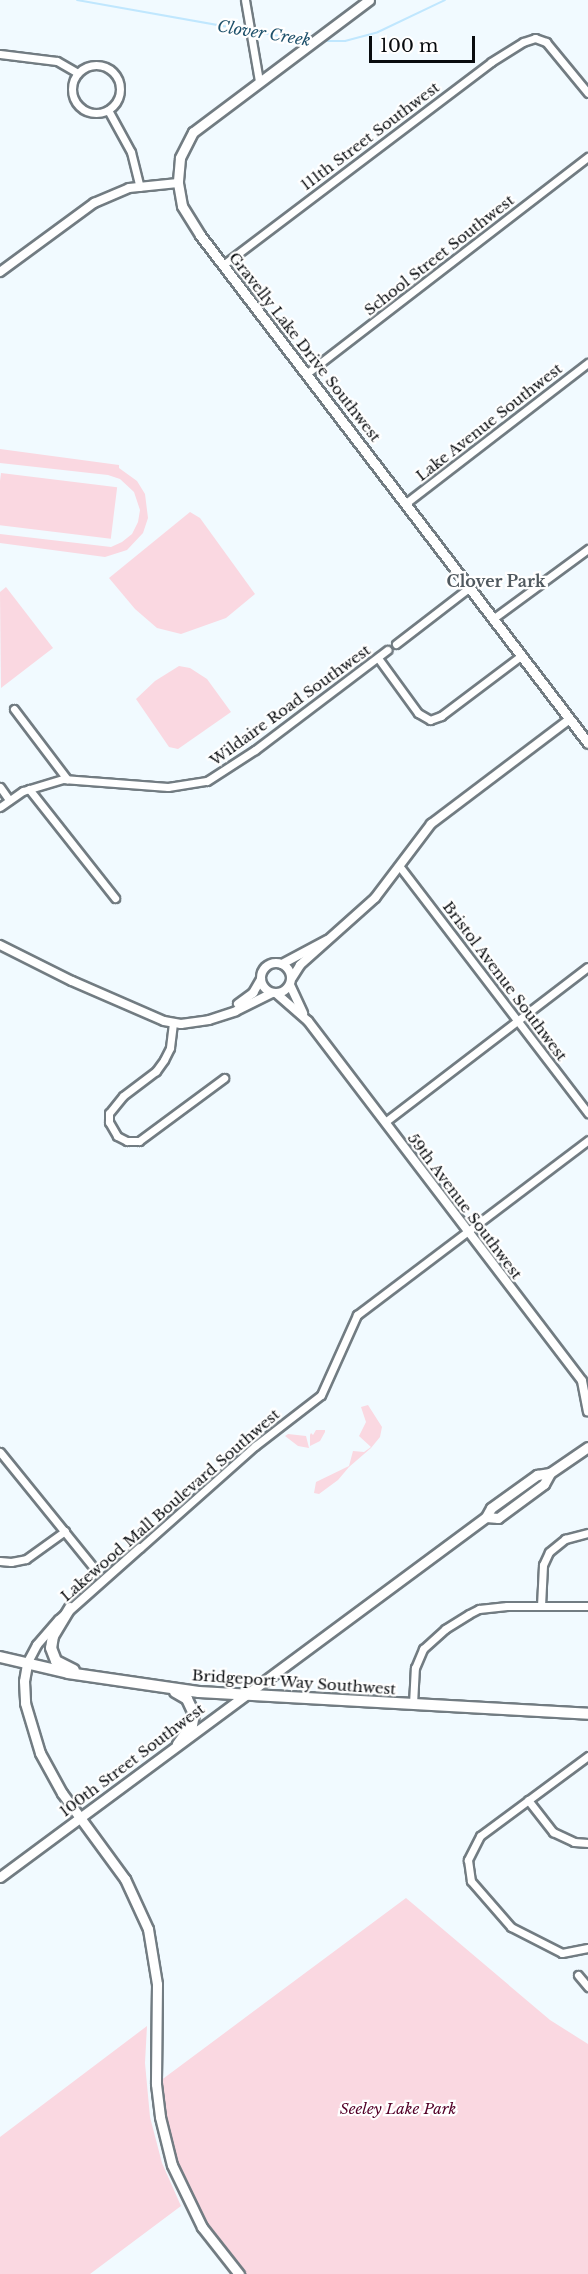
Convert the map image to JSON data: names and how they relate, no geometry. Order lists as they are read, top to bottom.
{
  "streets": {
    "main road": ["Gravelly Lake Drive Southwest", "Bridgeport Way Southwest", "100th Street Southwest"],
    "street": [
      "111th Street Southwest",
      "School Street Southwest",
      "Lake Avenue Southwest",
      "Wildaire Road Southwest",
      "Bristol Avenue Southwest",
      "59th Avenue Southwest",
      "Lakewood Mall Boulevard Southwest"
    ]
  },
  "crossings": [
    ["111th Street Southwest", "Gravelly Lake Drive Southwest"],
    ["School Street Southwest", "Gravelly Lake Drive Southwest"],
    ["Gravelly Lake Drive Southwest", "Lake Avenue Southwest"],
    ["59th Avenue Southwest", "Lakewood Mall Boulevard Southwest"],
    ["Lakewood Mall Boulevard Southwest", "Bridgeport Way Southwest"],
    ["Bridgeport Way Southwest", "100th Street Southwest"]
  ],
  "districts": ["Clover Park"],
  "water": ["Clover Creek"],
  "parks": ["Seeley Lake Park"],
  "scale_bar": "100 m"
}
